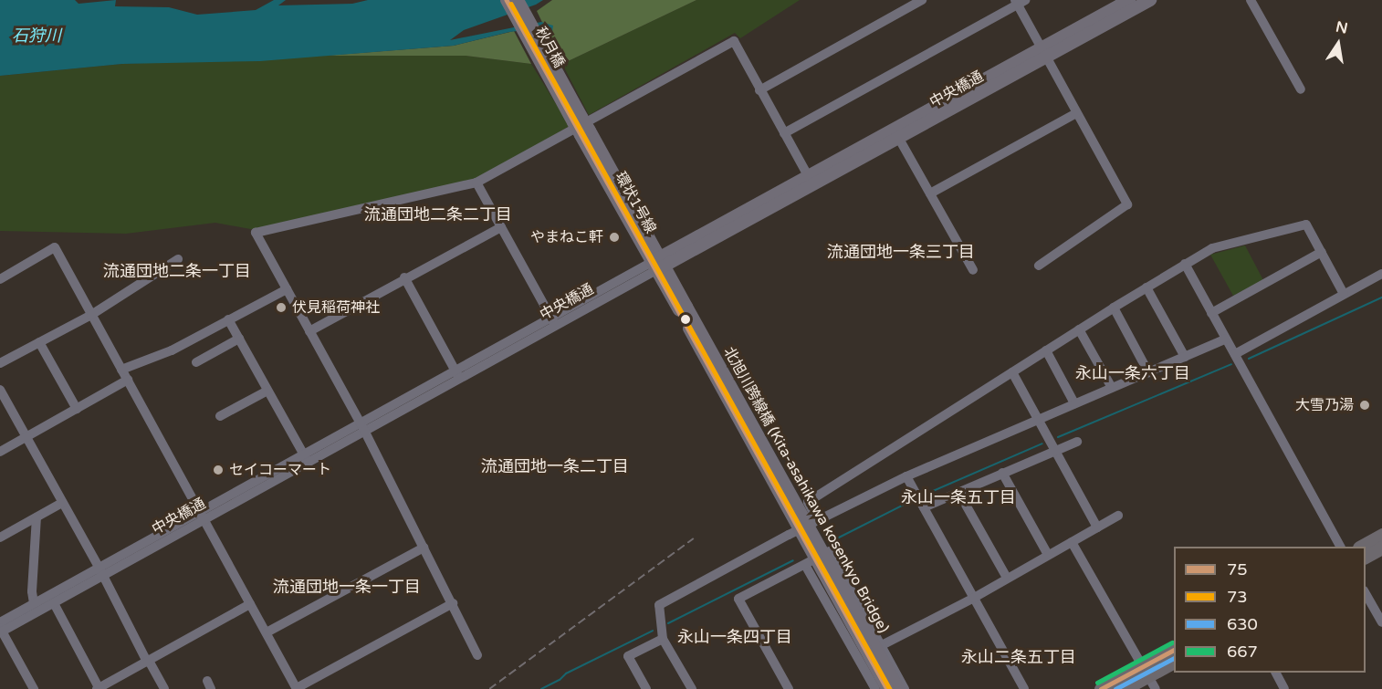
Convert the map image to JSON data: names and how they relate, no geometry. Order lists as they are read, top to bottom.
{
  "streets": {
    "main road": [
      "秋月橋",
      "中央橋通",
      "環状1号線",
      "北旭川跨線橋 (Kita-asahikawa kosenkyo Bridge)"
    ]
  },
  "crossings": [
    ["秋月橋", "環状1号線"],
    ["中央橋通", "環状1号線"],
    ["環状1号線", "北旭川跨線橋 (Kita-asahikawa kosenkyo Bridge)"]
  ],
  "districts": [
    "流通団地二条二丁目",
    "流通団地一条三丁目",
    "流通団地二条一丁目",
    "永山一条六丁目",
    "流通団地一条二丁目",
    "永山一条五丁目",
    "流通団地一条一丁目",
    "永山一条四丁目",
    "永山二条五丁目"
  ],
  "water": ["石狩川"],
  "places": [
    "やまねこ軒",
    "伏見稲荷神社",
    "大雪乃湯",
    "セイコーマート"
  ],
  "lines": [
    "transit line 75",
    "transit line 73",
    "transit line 667",
    "transit line 630"
  ],
  "legend": [
    "75",
    "73",
    "630",
    "667"
  ],
  "north": "top"
}
